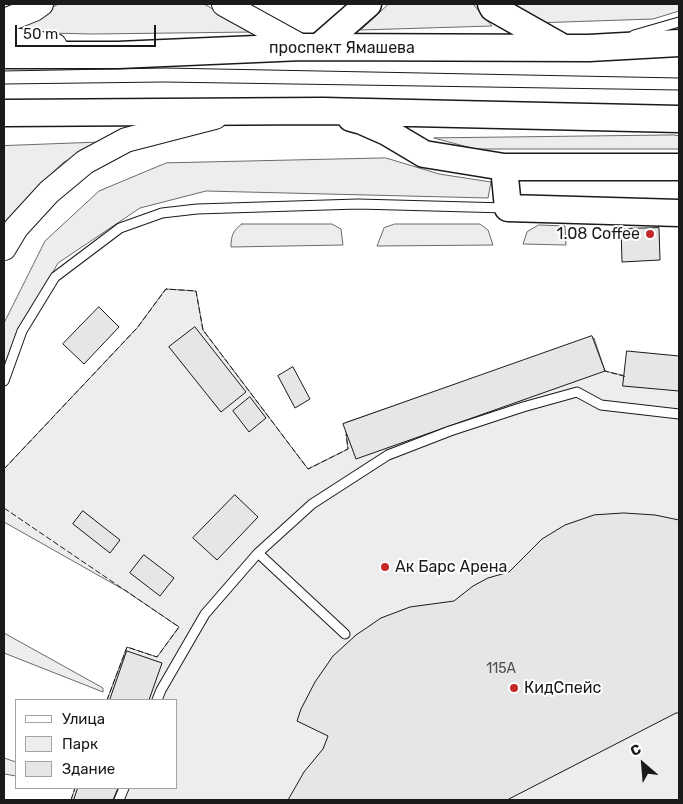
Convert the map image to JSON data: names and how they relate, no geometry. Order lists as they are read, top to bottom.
{
  "streets": {
    "main road": ["проспект Ямашева"]
  },
  "places": ["1.08 Coffee", "Ак Барс Арена", "КидСпейс"],
  "house_numbers": ["115А"],
  "legend": ["Улица", "Парк", "Здание"],
  "scale_bar": "50 m",
  "north": "top left"
}
